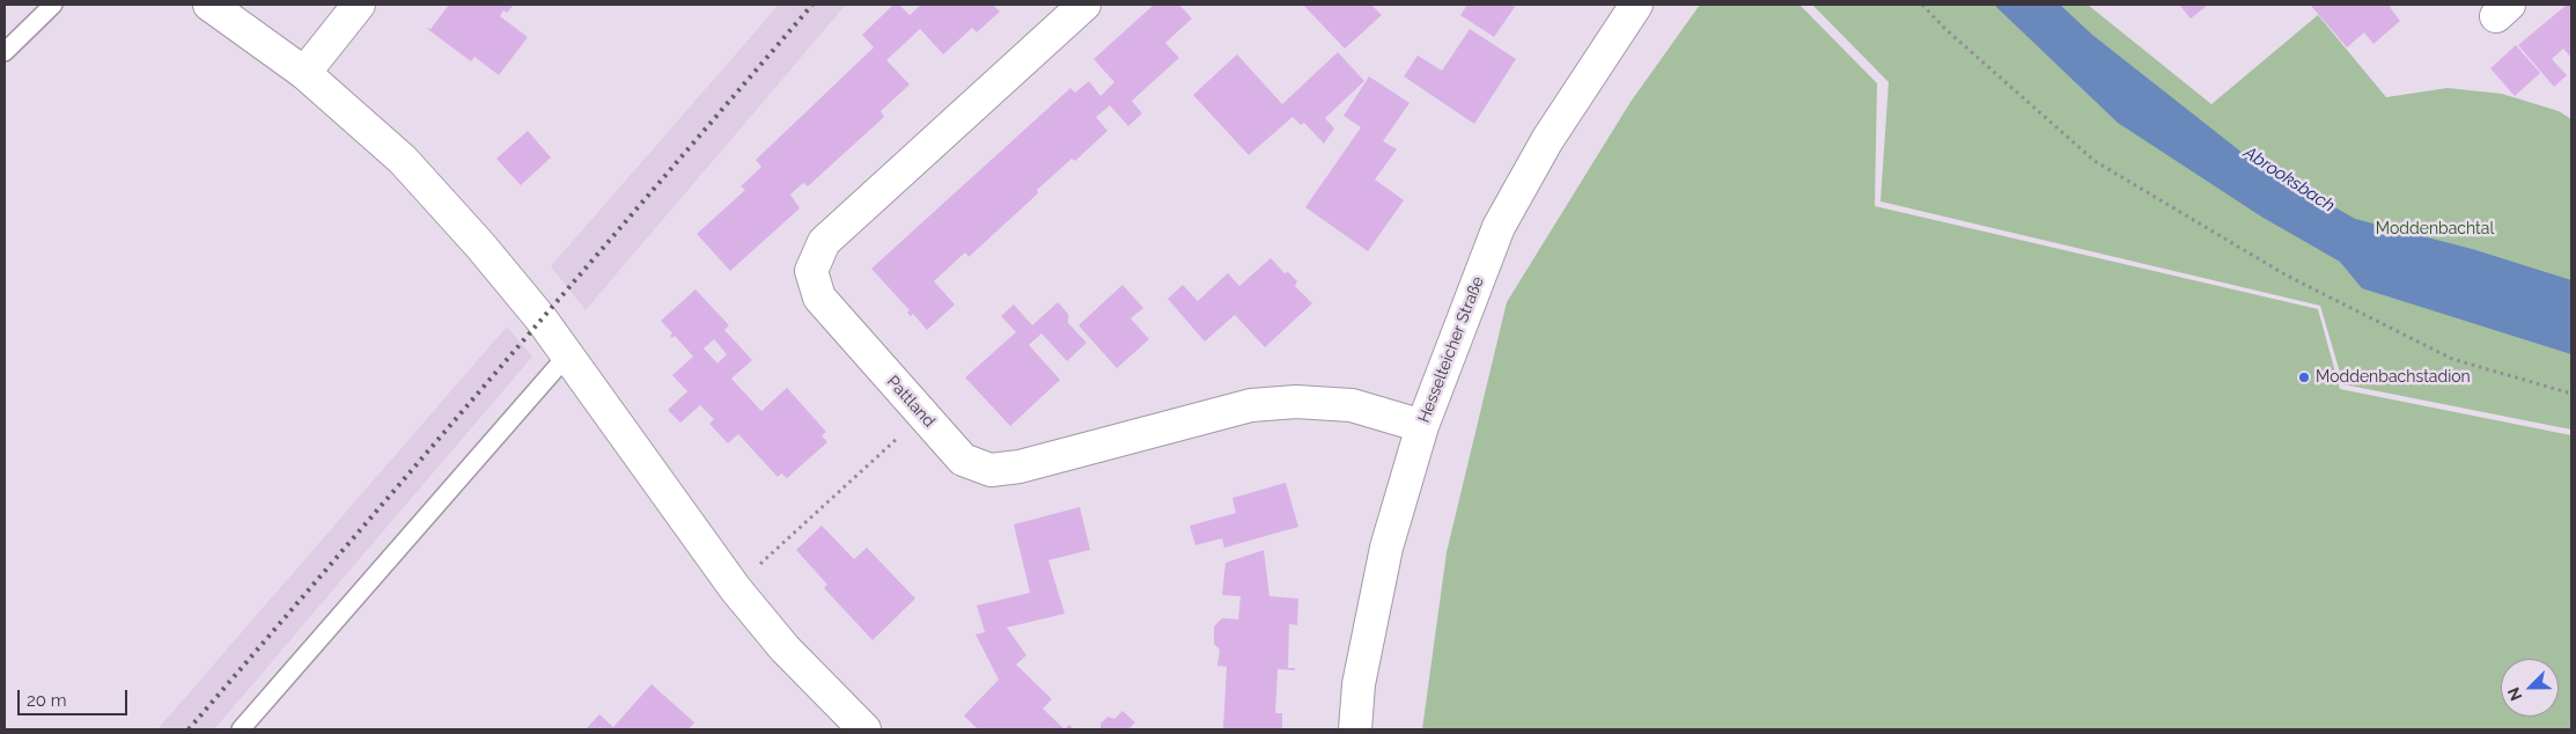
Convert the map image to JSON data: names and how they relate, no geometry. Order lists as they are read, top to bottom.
{
  "streets": {
    "street": ["Hesselteicher Straße", "Pattland"]
  },
  "crossings": [
    ["Hesselteicher Straße", "Pattland"]
  ],
  "water": ["Abrooksbach"],
  "parks": ["Moddenbachtal"],
  "places": ["Moddenbachstadion"],
  "scale_bar": "20 m",
  "north": "bottom left"
}
